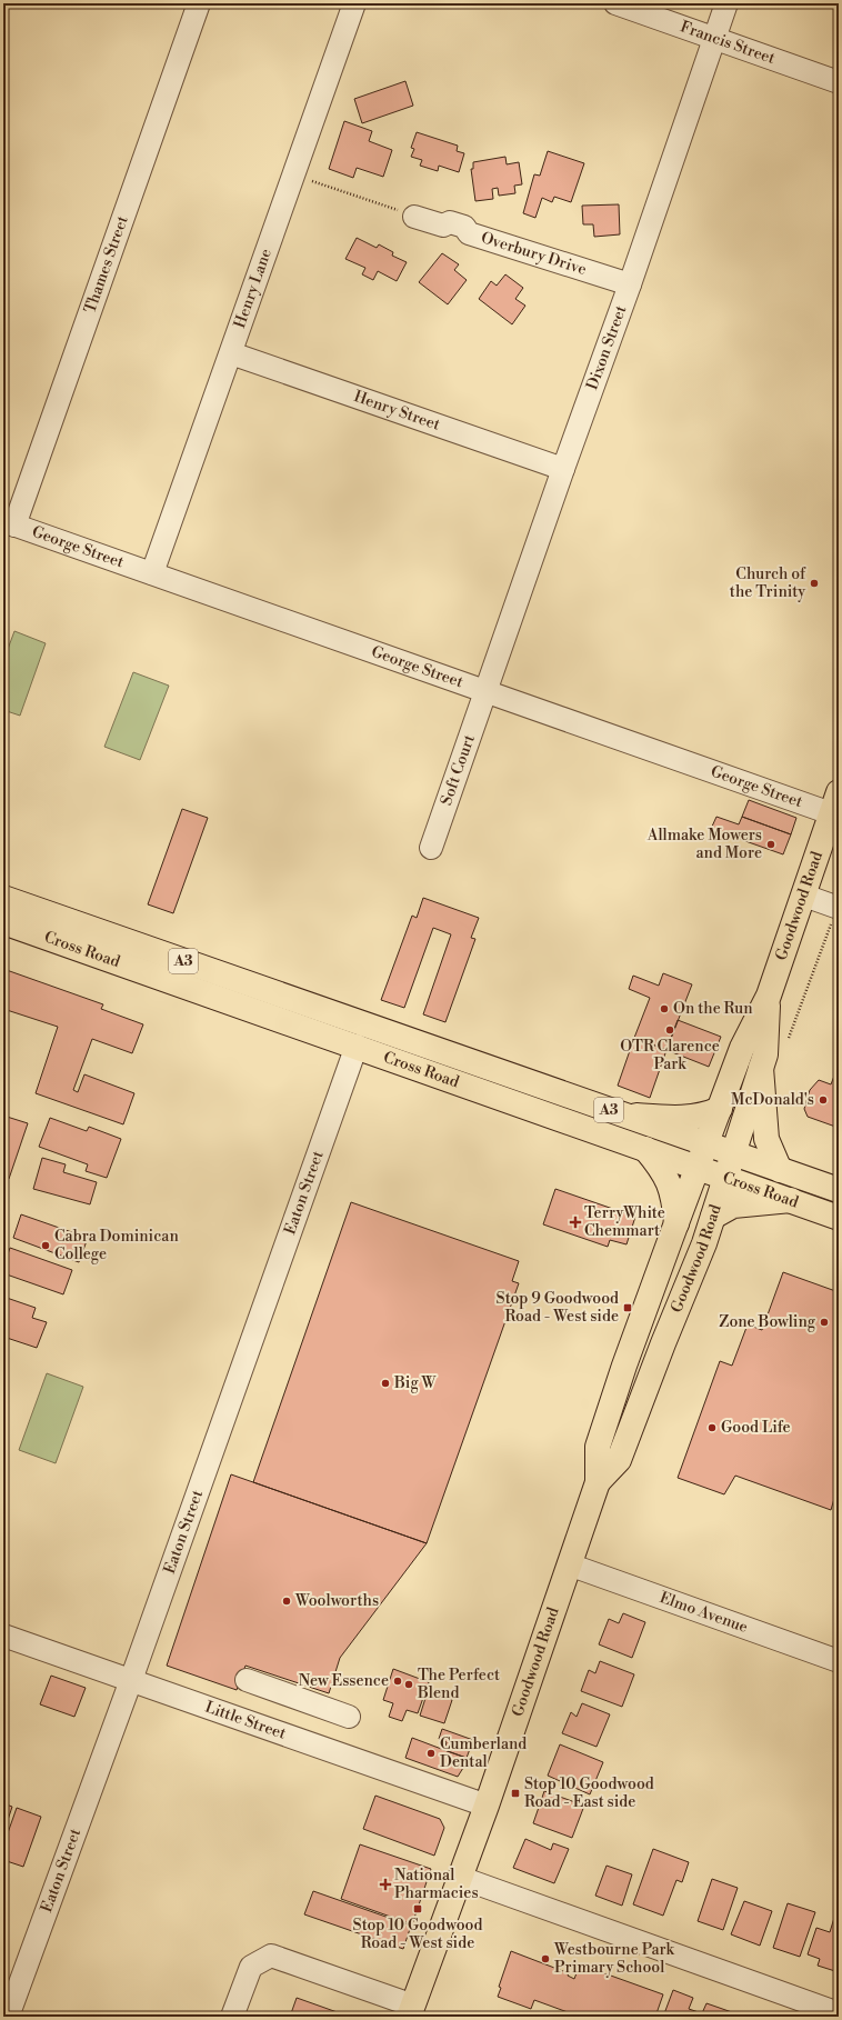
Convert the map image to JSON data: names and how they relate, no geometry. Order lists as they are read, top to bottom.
{
  "streets": {
    "main road": ["Goodwood Road", "Cross Road", "A3"],
    "street": [
      "Francis Street",
      "Overbury Drive",
      "Thames Street",
      "Henry Lane",
      "Dixon Street",
      "Henry Street",
      "George Street",
      "Soft Court",
      "Eaton Street",
      "Elmo Avenue",
      "Little Street"
    ]
  },
  "crossings": [
    ["Francis Street", "Dixon Street"],
    ["Overbury Drive", "Dixon Street"],
    ["Thames Street", "George Street"],
    ["Henry Lane", "Henry Street"],
    ["Henry Lane", "George Street"],
    ["Dixon Street", "Henry Street"],
    ["Dixon Street", "George Street"],
    ["Dixon Street", "Soft Court"],
    ["George Street", "Soft Court"],
    ["George Street", "Goodwood Road"],
    ["Goodwood Road", "Cross Road"],
    ["Goodwood Road", "Elmo Avenue"],
    ["Goodwood Road", "Little Street"],
    ["Cross Road", "Eaton Street"],
    ["Eaton Street", "Little Street"]
  ],
  "places": {
    "other": [
      "Church of the Trinity",
      "Allmake Mowers and More",
      "On the Run",
      "OTR Clarence Park",
      "McDonald's",
      "Cabra Dominican College",
      "Zone Bowling",
      "Big W",
      "Good Life",
      "Woolworths",
      "New Essence",
      "The Perfect Blend",
      "Cumberland Dental",
      "Westbourne Park Primary School"
    ],
    "health": ["TerryWhite Chemmart", "National Pharmacies"],
    "transit": ["Stop 9 Goodwood Road - West side", "Stop 10 Goodwood Road - East side", "Stop 10 Goodwood Road - West side"]
  }
}
